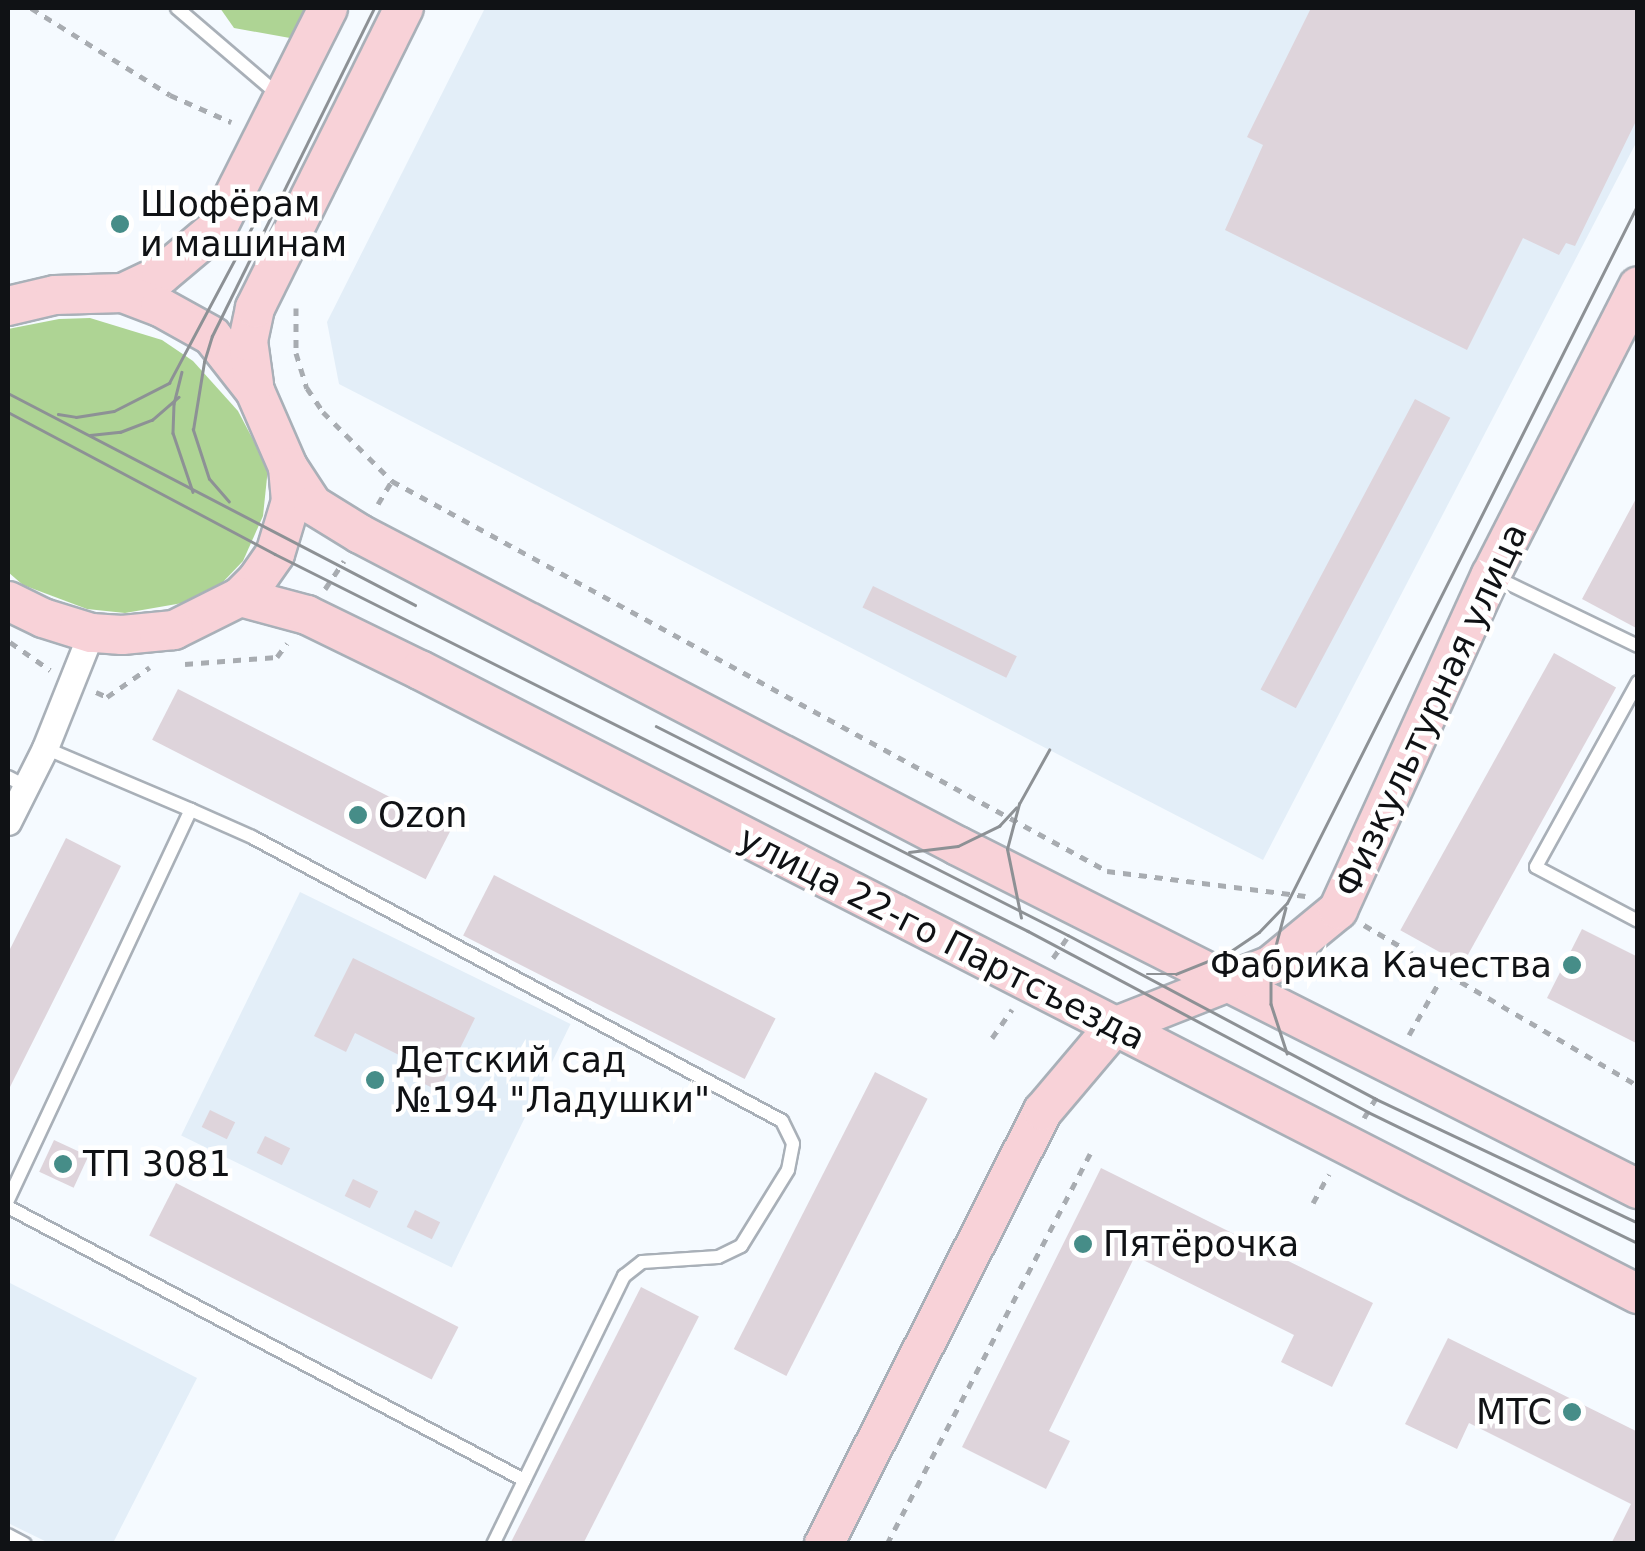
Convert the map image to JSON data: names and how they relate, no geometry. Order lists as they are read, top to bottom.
{
  "streets": {
    "main road": ["Физкультурная улица", "улица 22-го Партсъезда"]
  },
  "crossings": [
    ["Физкультурная улица", "улица 22-го Партсъезда"]
  ],
  "places": [
    "Шофёрам и машинам",
    "Ozon",
    "Фабрика Качества",
    "Детский сад №194 \"Ладушки\"",
    "ТП 3081",
    "Пятёрочка",
    "МТС"
  ]
}
